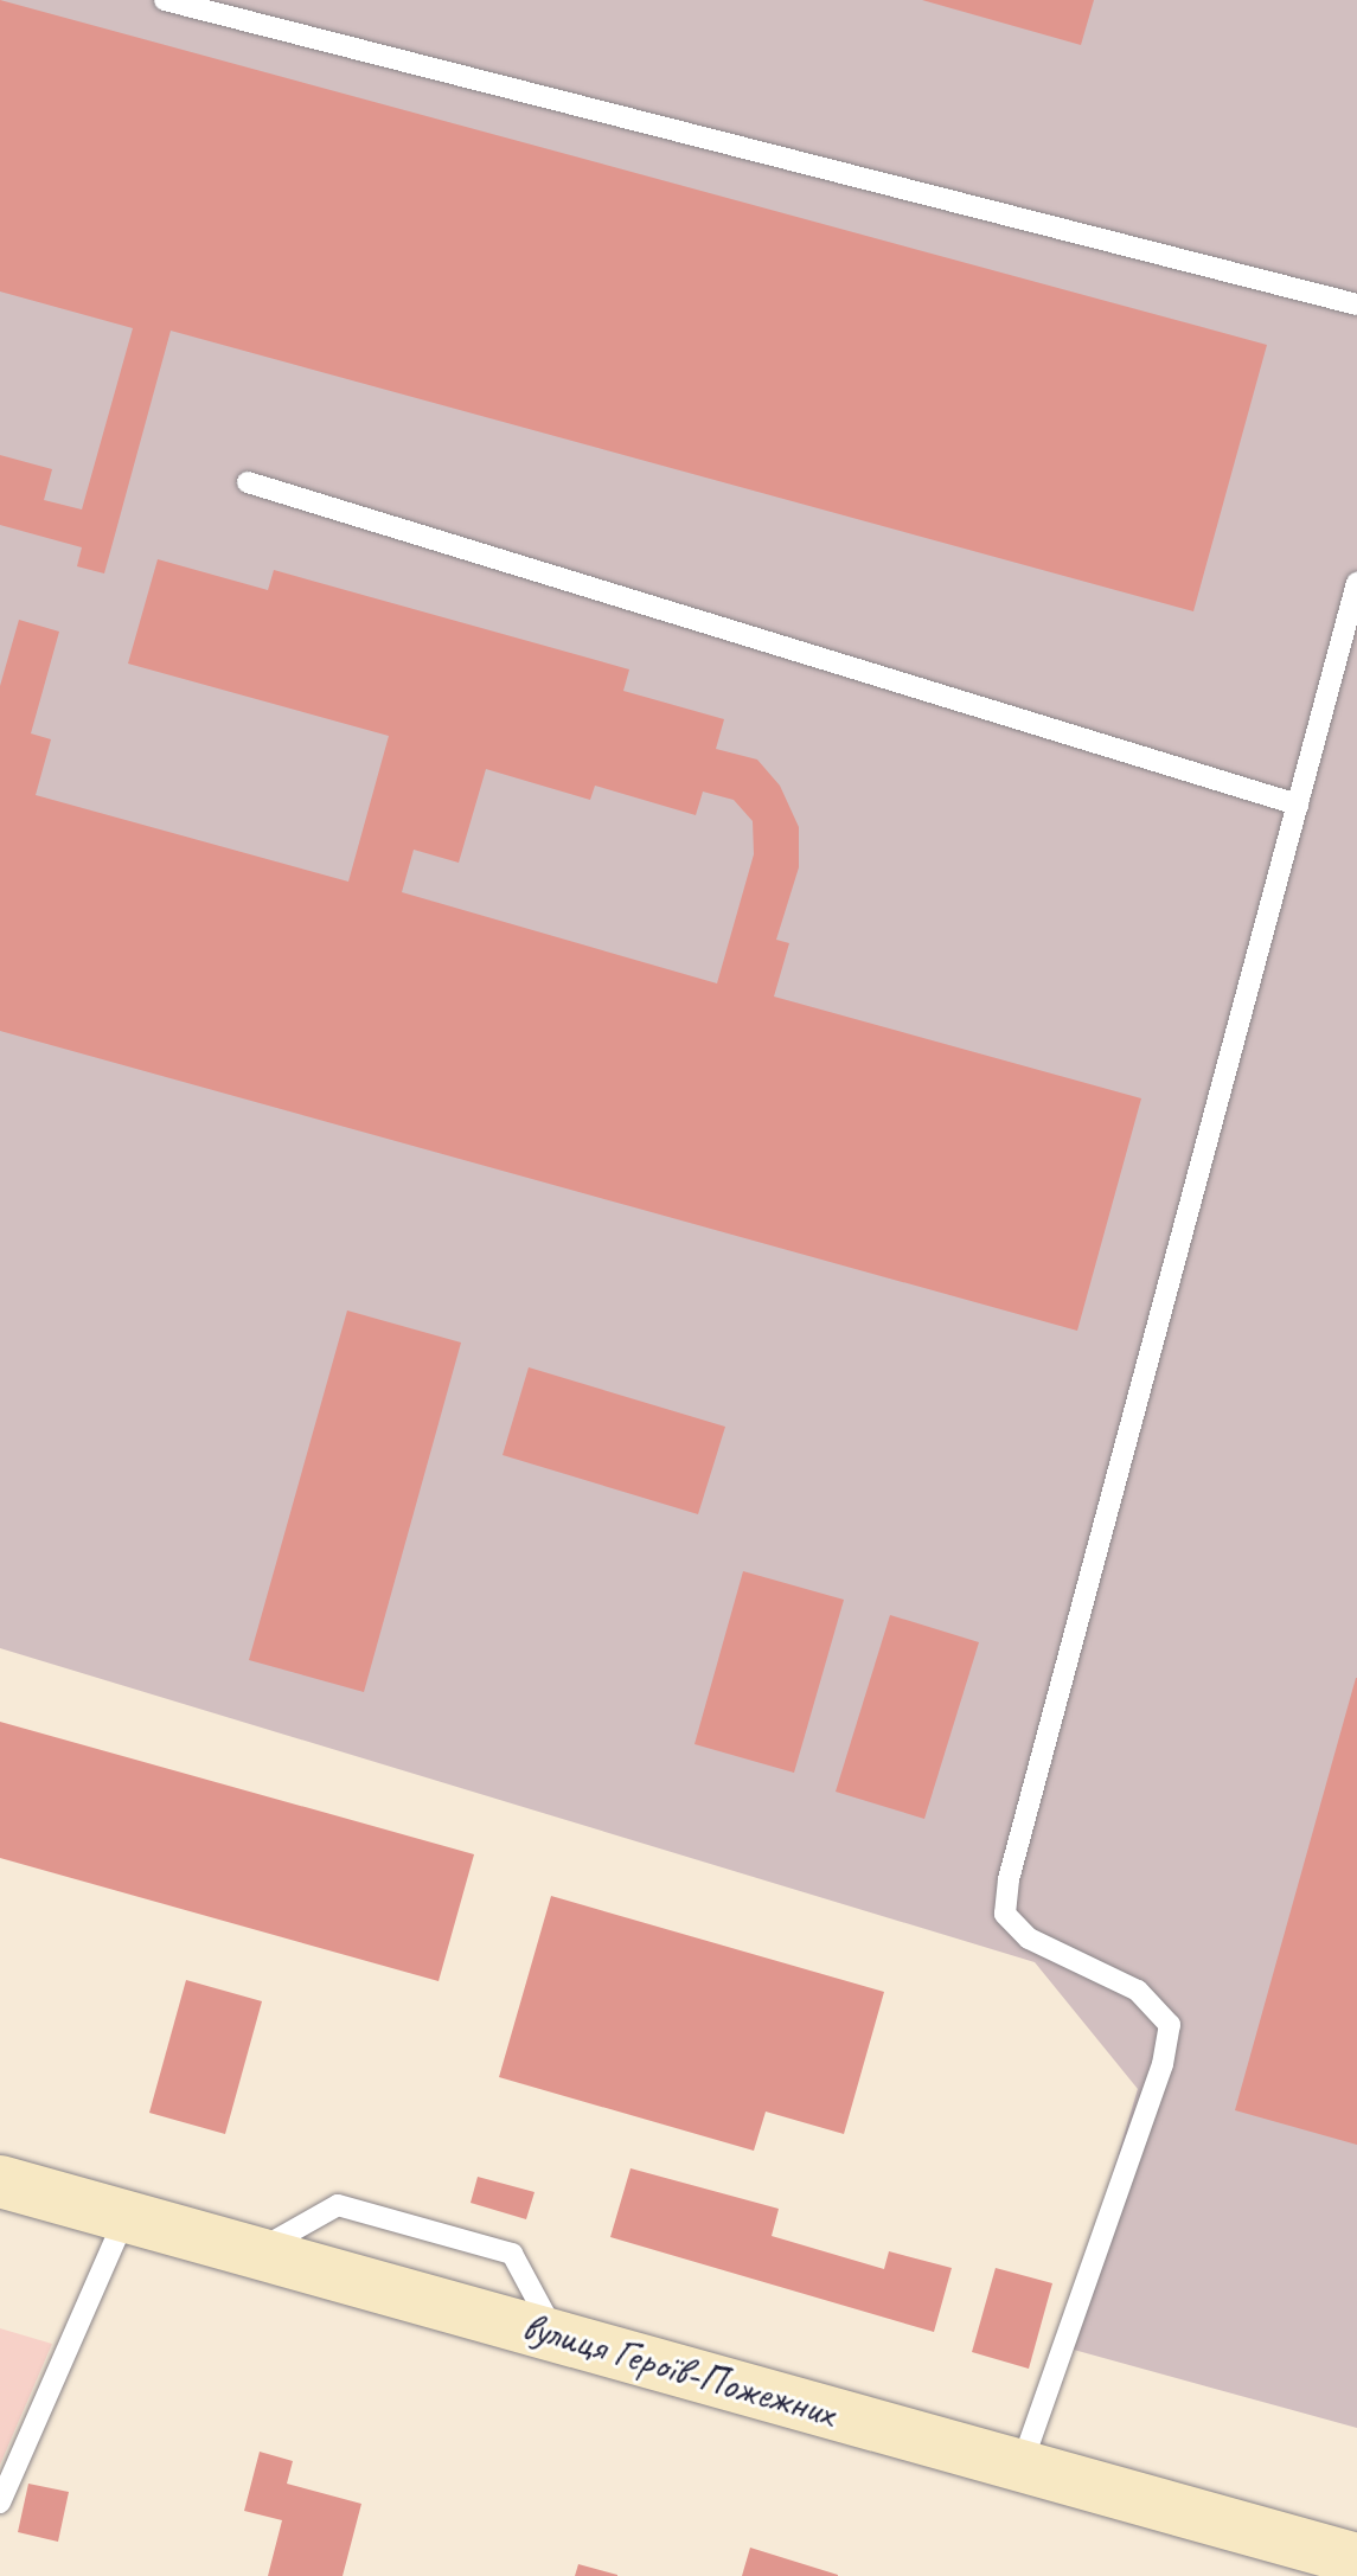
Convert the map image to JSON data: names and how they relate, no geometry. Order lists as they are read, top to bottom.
{
  "streets": {
    "street": ["вулиця Героїв-Пожежних"]
  }
}
